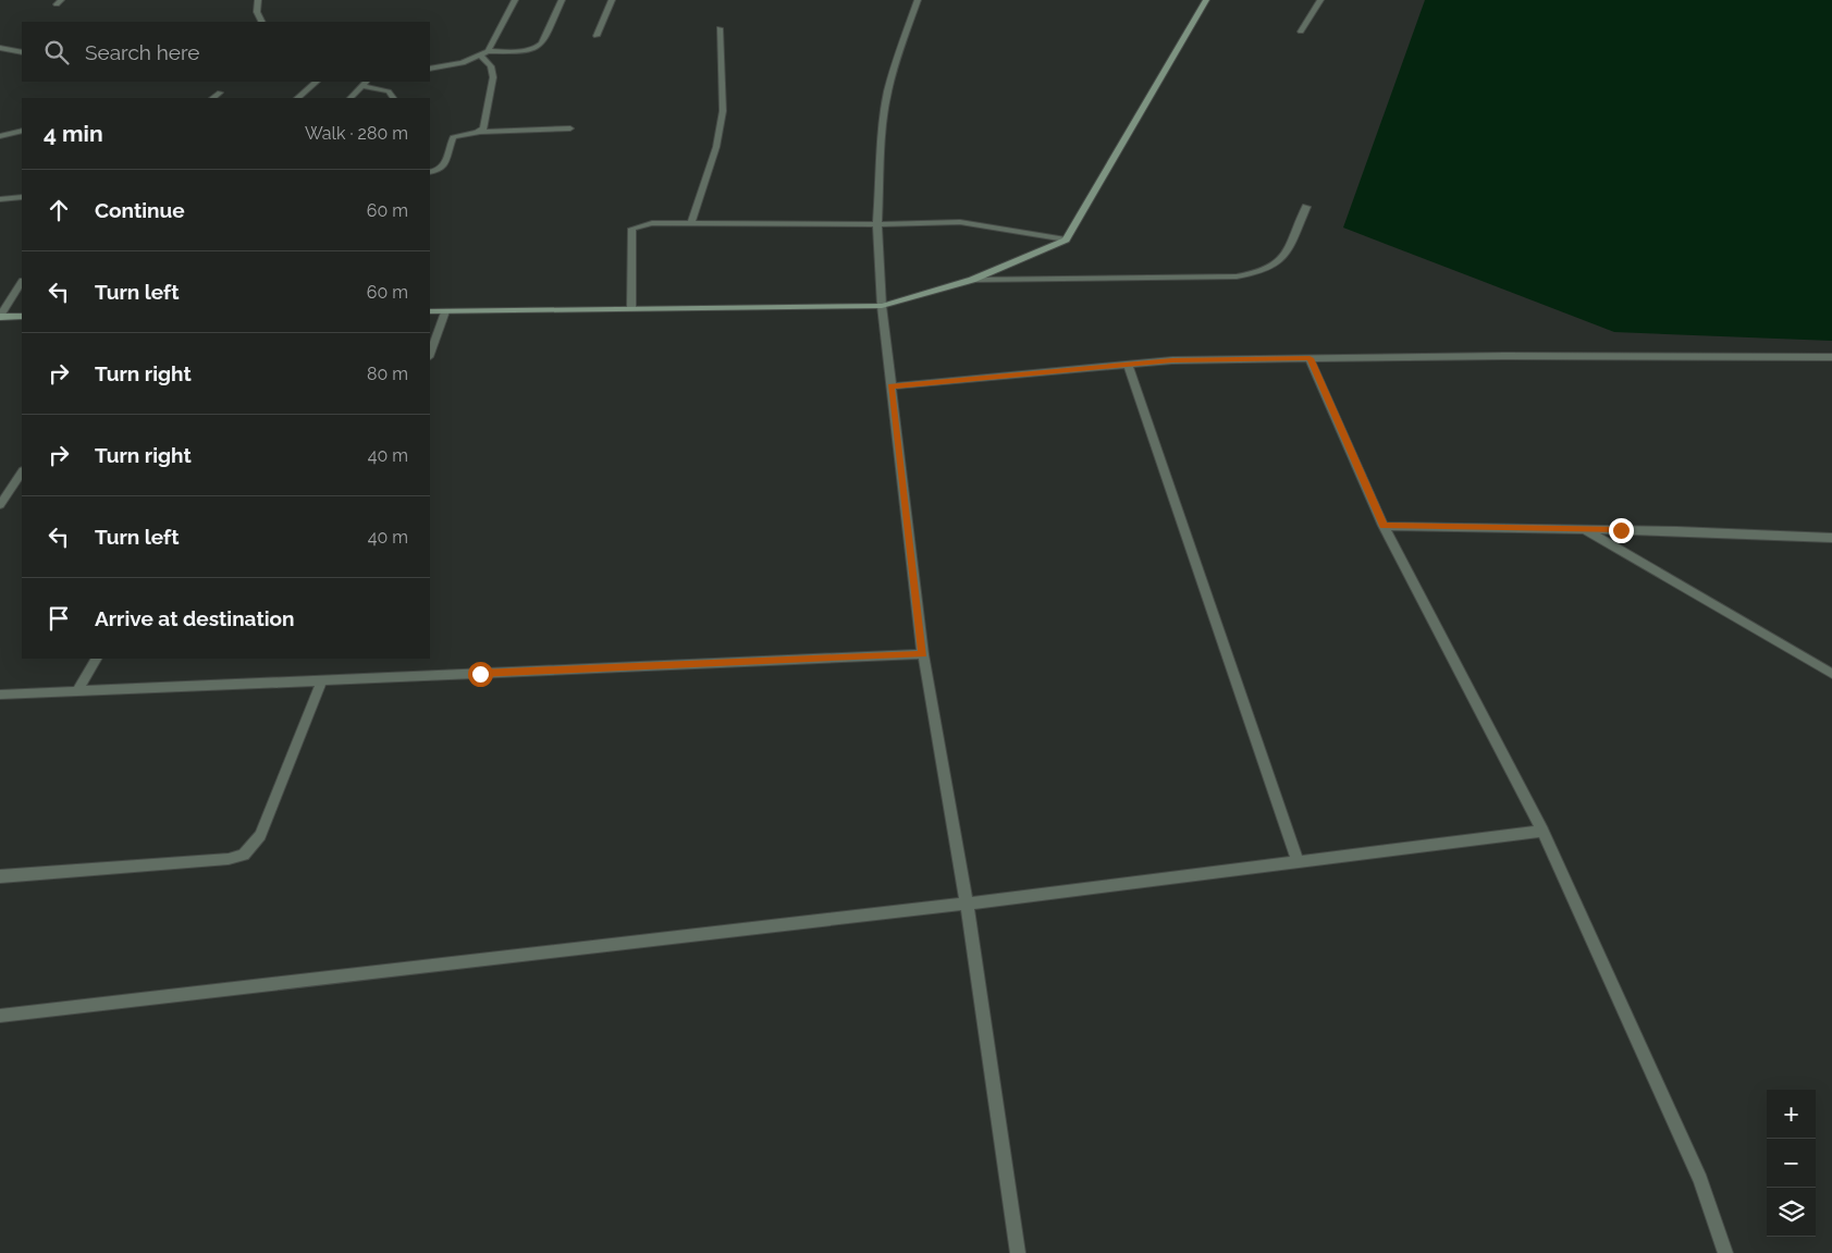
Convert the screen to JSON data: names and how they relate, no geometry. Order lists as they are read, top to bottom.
{
  "page": {
    "search": "Search here",
    "heading": ["4 min", "Walk · 280 m"],
    "list": [
      ["Continue", "60 m"],
      ["Turn left", "60 m"],
      ["Turn right", "80 m"],
      ["Turn right", "40 m"],
      ["Turn left", "40 m"],
      "Arrive at destination"
    ],
    "map_buttons": ["+", "−"]
  }
}
